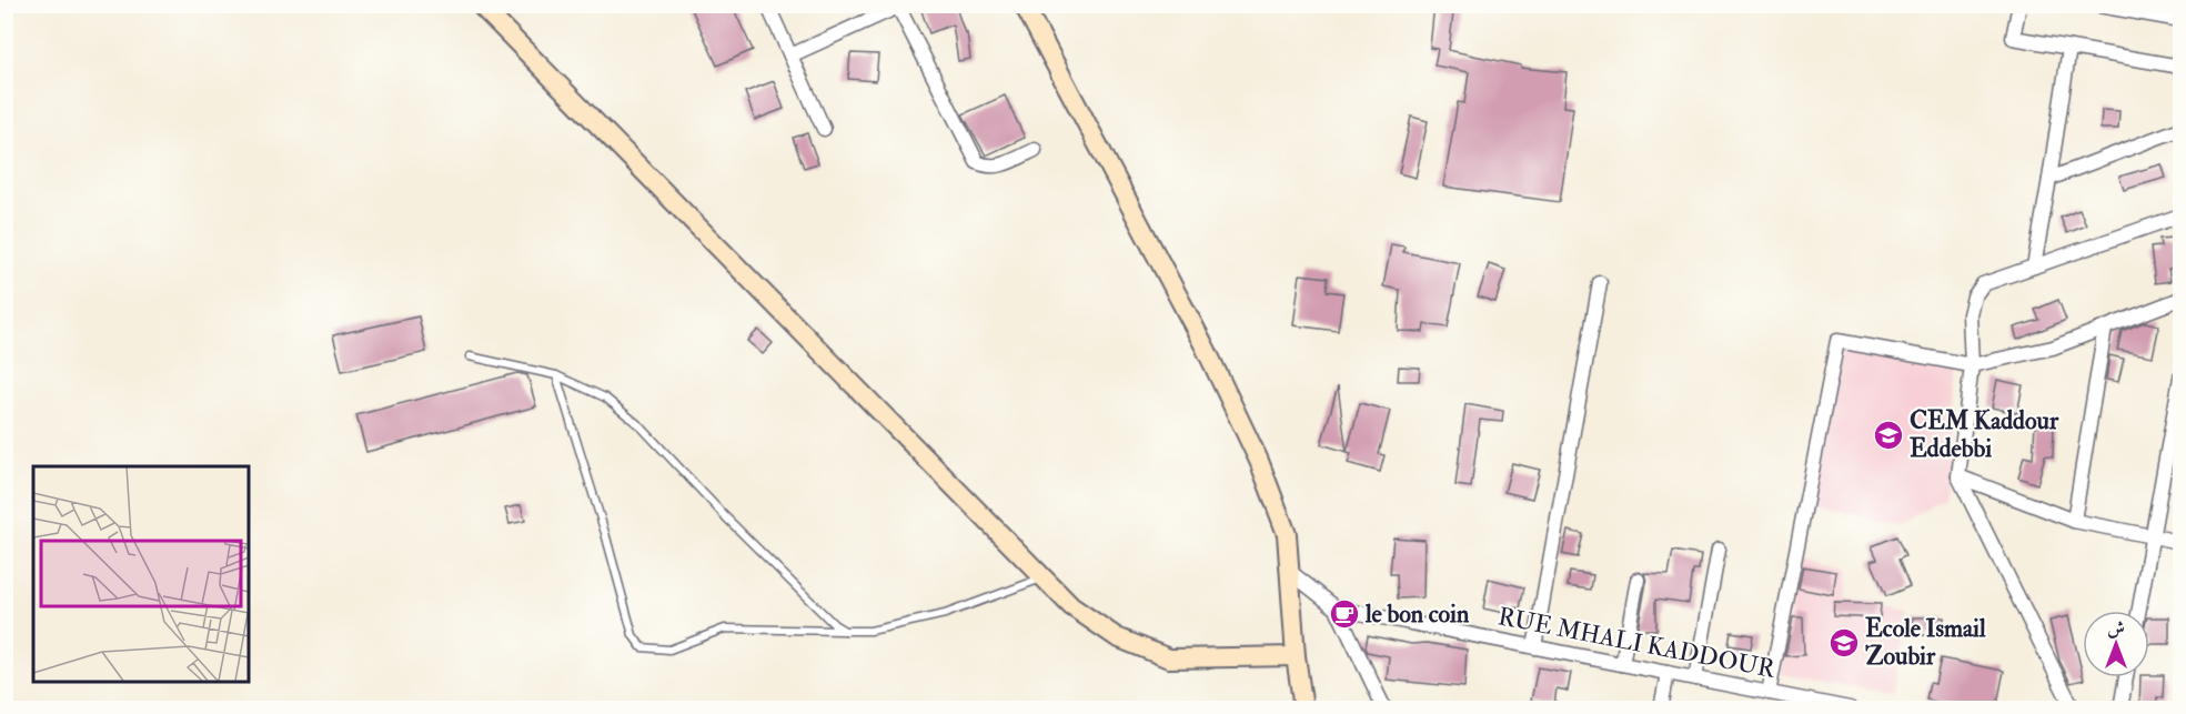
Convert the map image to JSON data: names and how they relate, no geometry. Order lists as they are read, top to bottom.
{
  "streets": {
    "street": ["RUE MHALI KADDOUR"]
  },
  "places": {
    "school or university": ["CEM Kaddour Eddebbi", "Ecole Ismail Zoubir"],
    "cafe": ["le bon coin"]
  },
  "north": "top"
}
